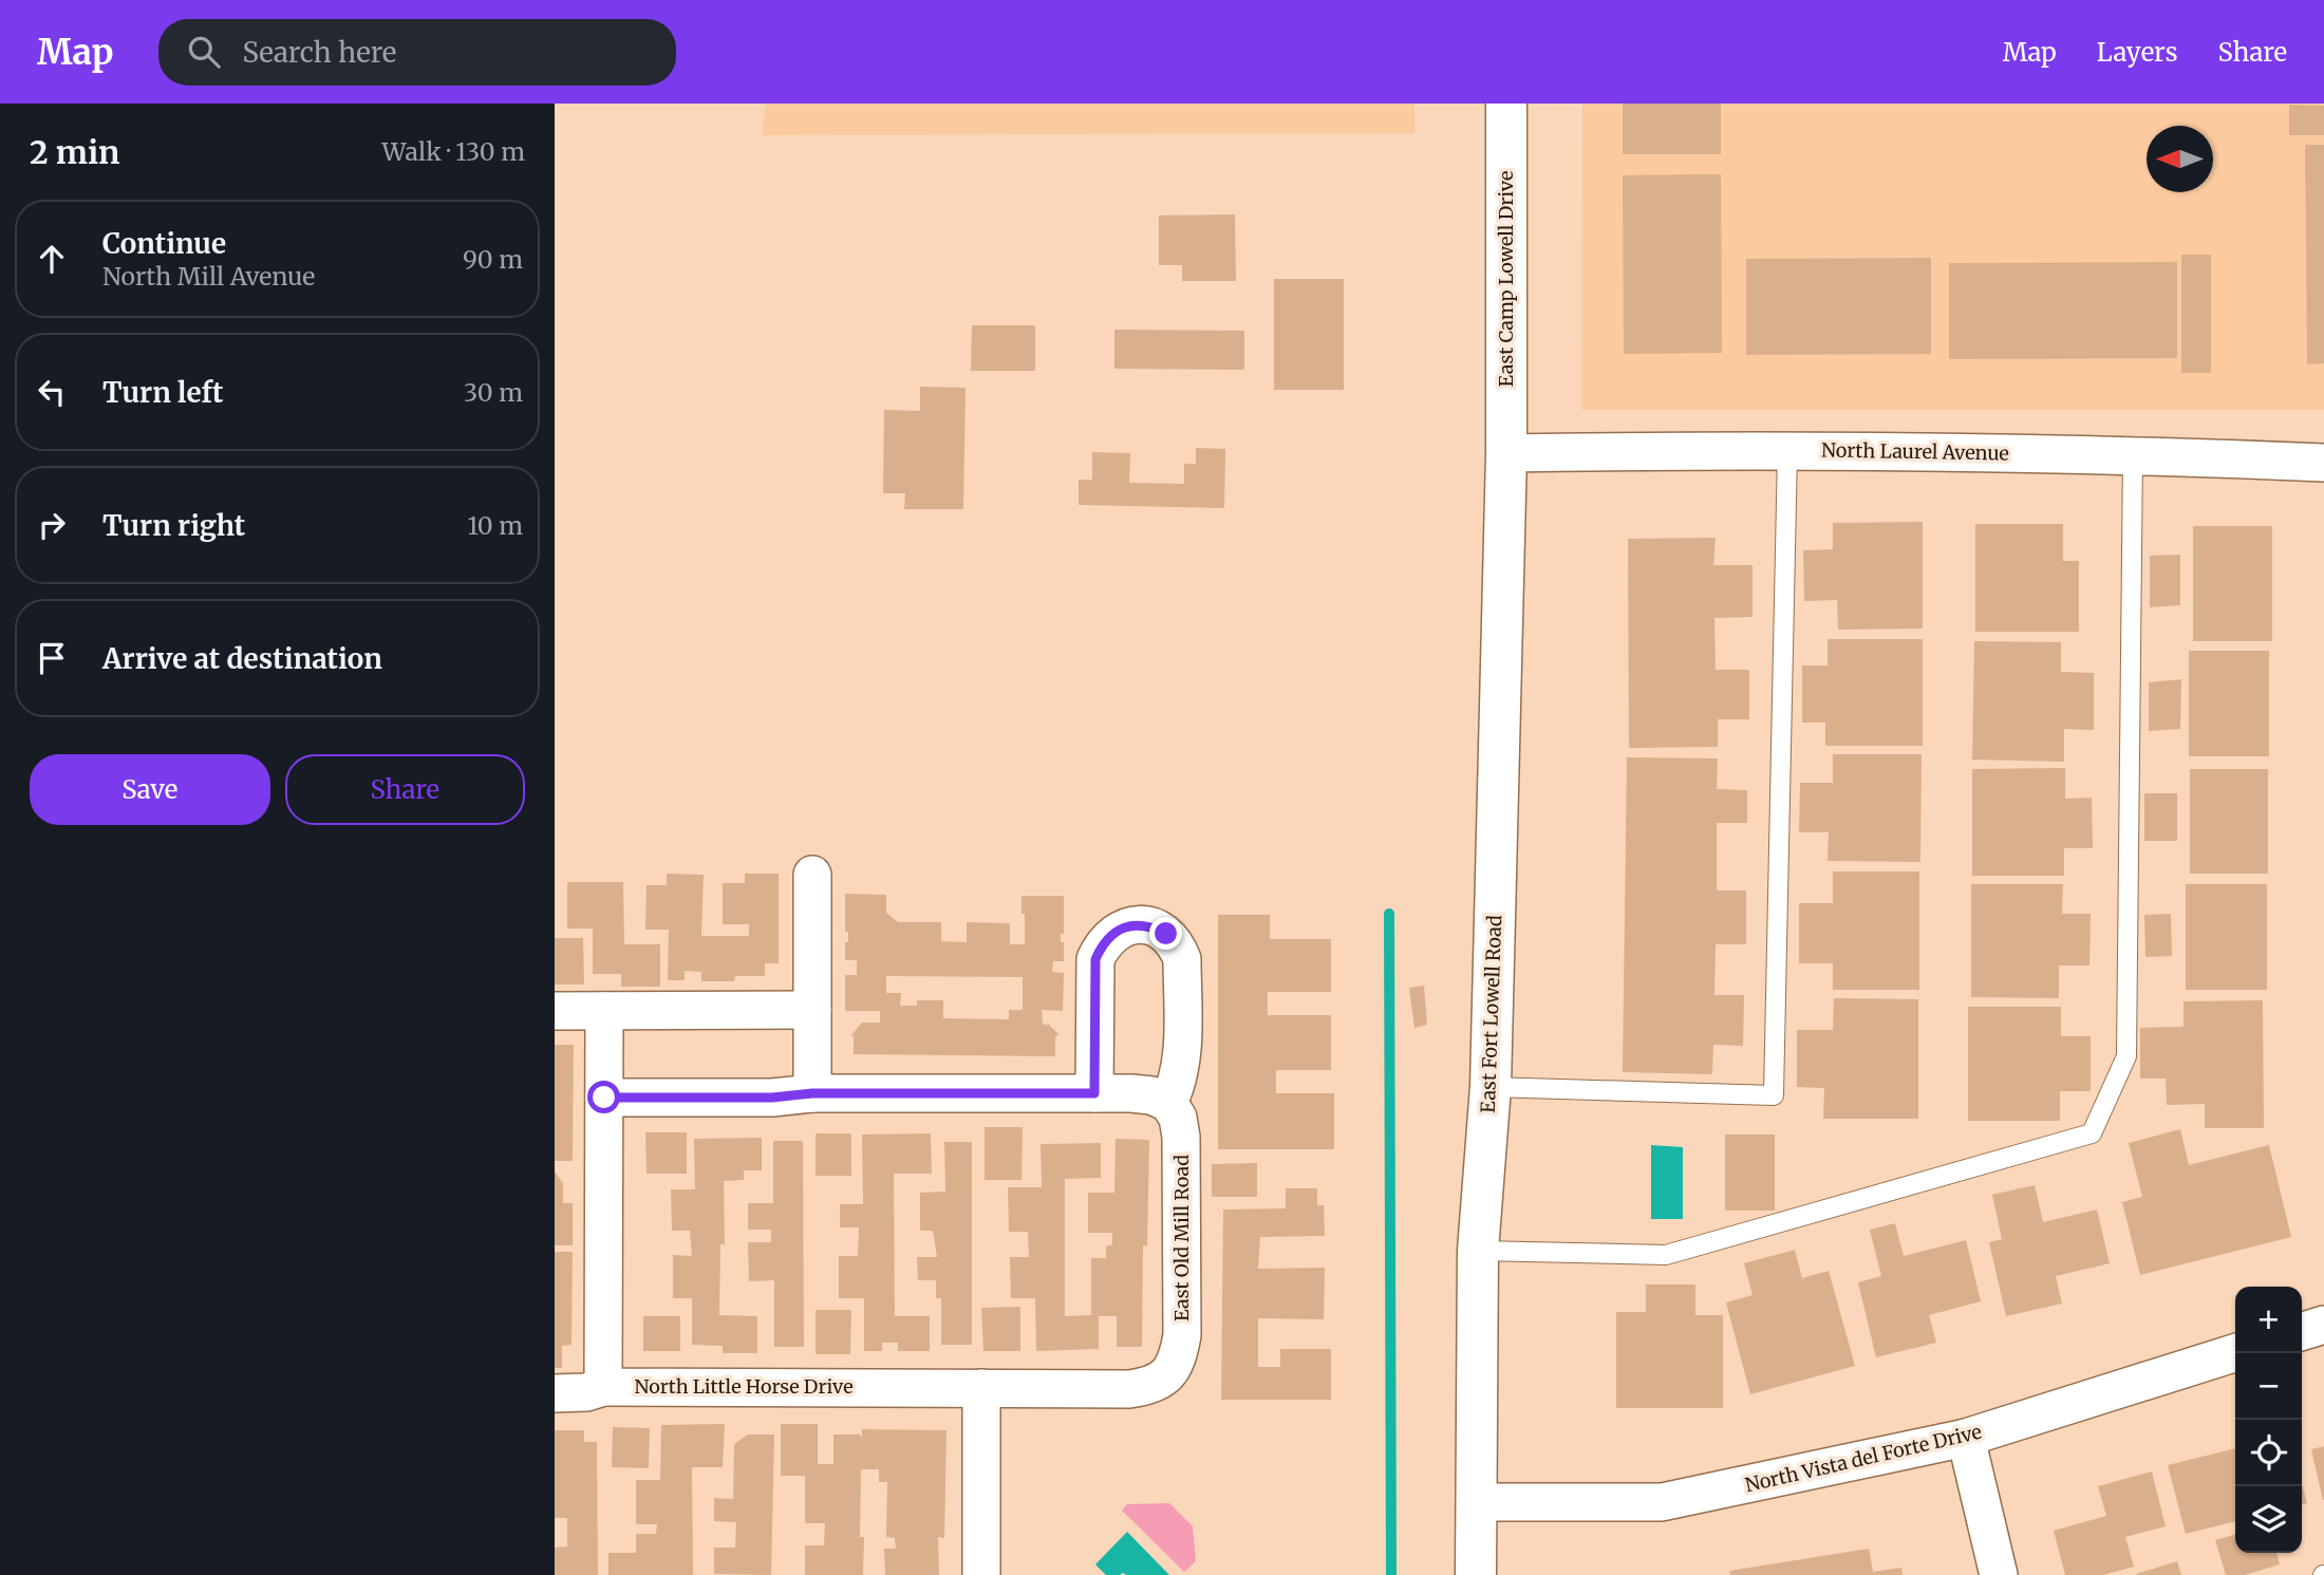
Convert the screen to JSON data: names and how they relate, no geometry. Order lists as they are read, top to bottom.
{
  "streets": {
    "main road": ["East Camp Lowell Drive", "East Fort Lowell Road"],
    "street": [
      "North Laurel Avenue",
      "East Old Mill Road",
      "North Little Horse Drive",
      "North Vista del Forte Drive"
    ]
  },
  "crossings": [
    ["East Camp Lowell Drive", "North Laurel Avenue"],
    ["East Camp Lowell Drive", "East Fort Lowell Road"],
    ["North Laurel Avenue", "East Fort Lowell Road"],
    ["East Fort Lowell Road", "North Vista del Forte Drive"],
    ["East Old Mill Road", "North Little Horse Drive"]
  ],
  "north": "left",
  "page": {
    "header": "Map",
    "search": "Search here",
    "nav": ["Map", "Layers", "Share"],
    "heading": ["2 min", "Walk · 130 m"],
    "list": [
      ["Continue", "North Mill Avenue", "90 m"],
      ["Turn left", "30 m"],
      ["Turn right", "10 m"],
      "Arrive at destination"
    ],
    "buttons": ["Save", "Share"],
    "map_buttons": ["+", "−"]
  }
}
